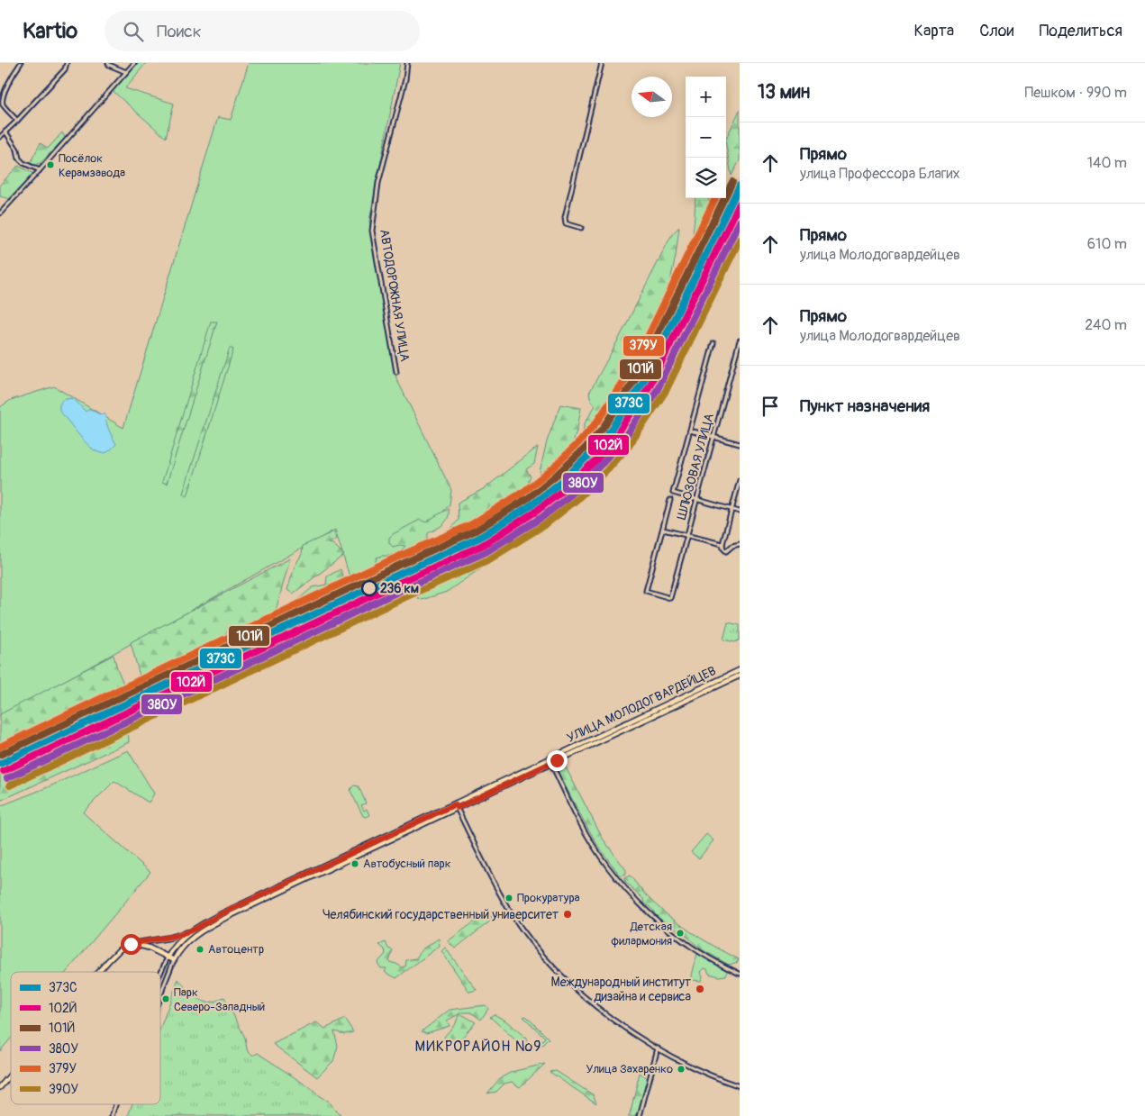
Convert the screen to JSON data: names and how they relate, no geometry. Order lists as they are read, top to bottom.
{
  "streets": {
    "main road": ["УЛИЦА МОЛОДОГВАРДЕЙЦЕВ"],
    "street": ["АВТОДОРОЖНАЯ УЛИЦА", "ШЛЮЗОВАЯ УЛИЦА"]
  },
  "districts": ["МИКРОРАЙОН №9"],
  "places": [
    "Посёлок Керамзавода",
    "236 км",
    "Автобусный парк",
    "Прокуратура",
    "Челябинский государственный университет",
    "Детская филармония",
    "Автоцентр",
    "Международный институт дизайна и сервиса",
    "Парк Северо-Западный",
    "Улица Захаренко"
  ],
  "lines": [
    "transit line 101Й",
    "transit line 373C",
    "transit line 379У",
    "transit line 102Й",
    "transit line 380У",
    "transit line 390У"
  ],
  "legend": [
    "373C",
    "102Й",
    "101Й",
    "380У",
    "379У",
    "390У"
  ],
  "north": "left",
  "page": {
    "header": "Kartio",
    "search": "Поиск",
    "nav": ["Карта", "Слои", "Поделиться"],
    "heading": ["13 мин", "Пешком · 990 m"],
    "map_buttons": ["+", "−"],
    "list": [
      ["Прямо", "улица Профессора Благих", "140 m"],
      ["Прямо", "улица Молодогвардейцев", "610 m"],
      ["Прямо", "улица Молодогвардейцев", "240 m"],
      "Пункт назначения"
    ]
  }
}
